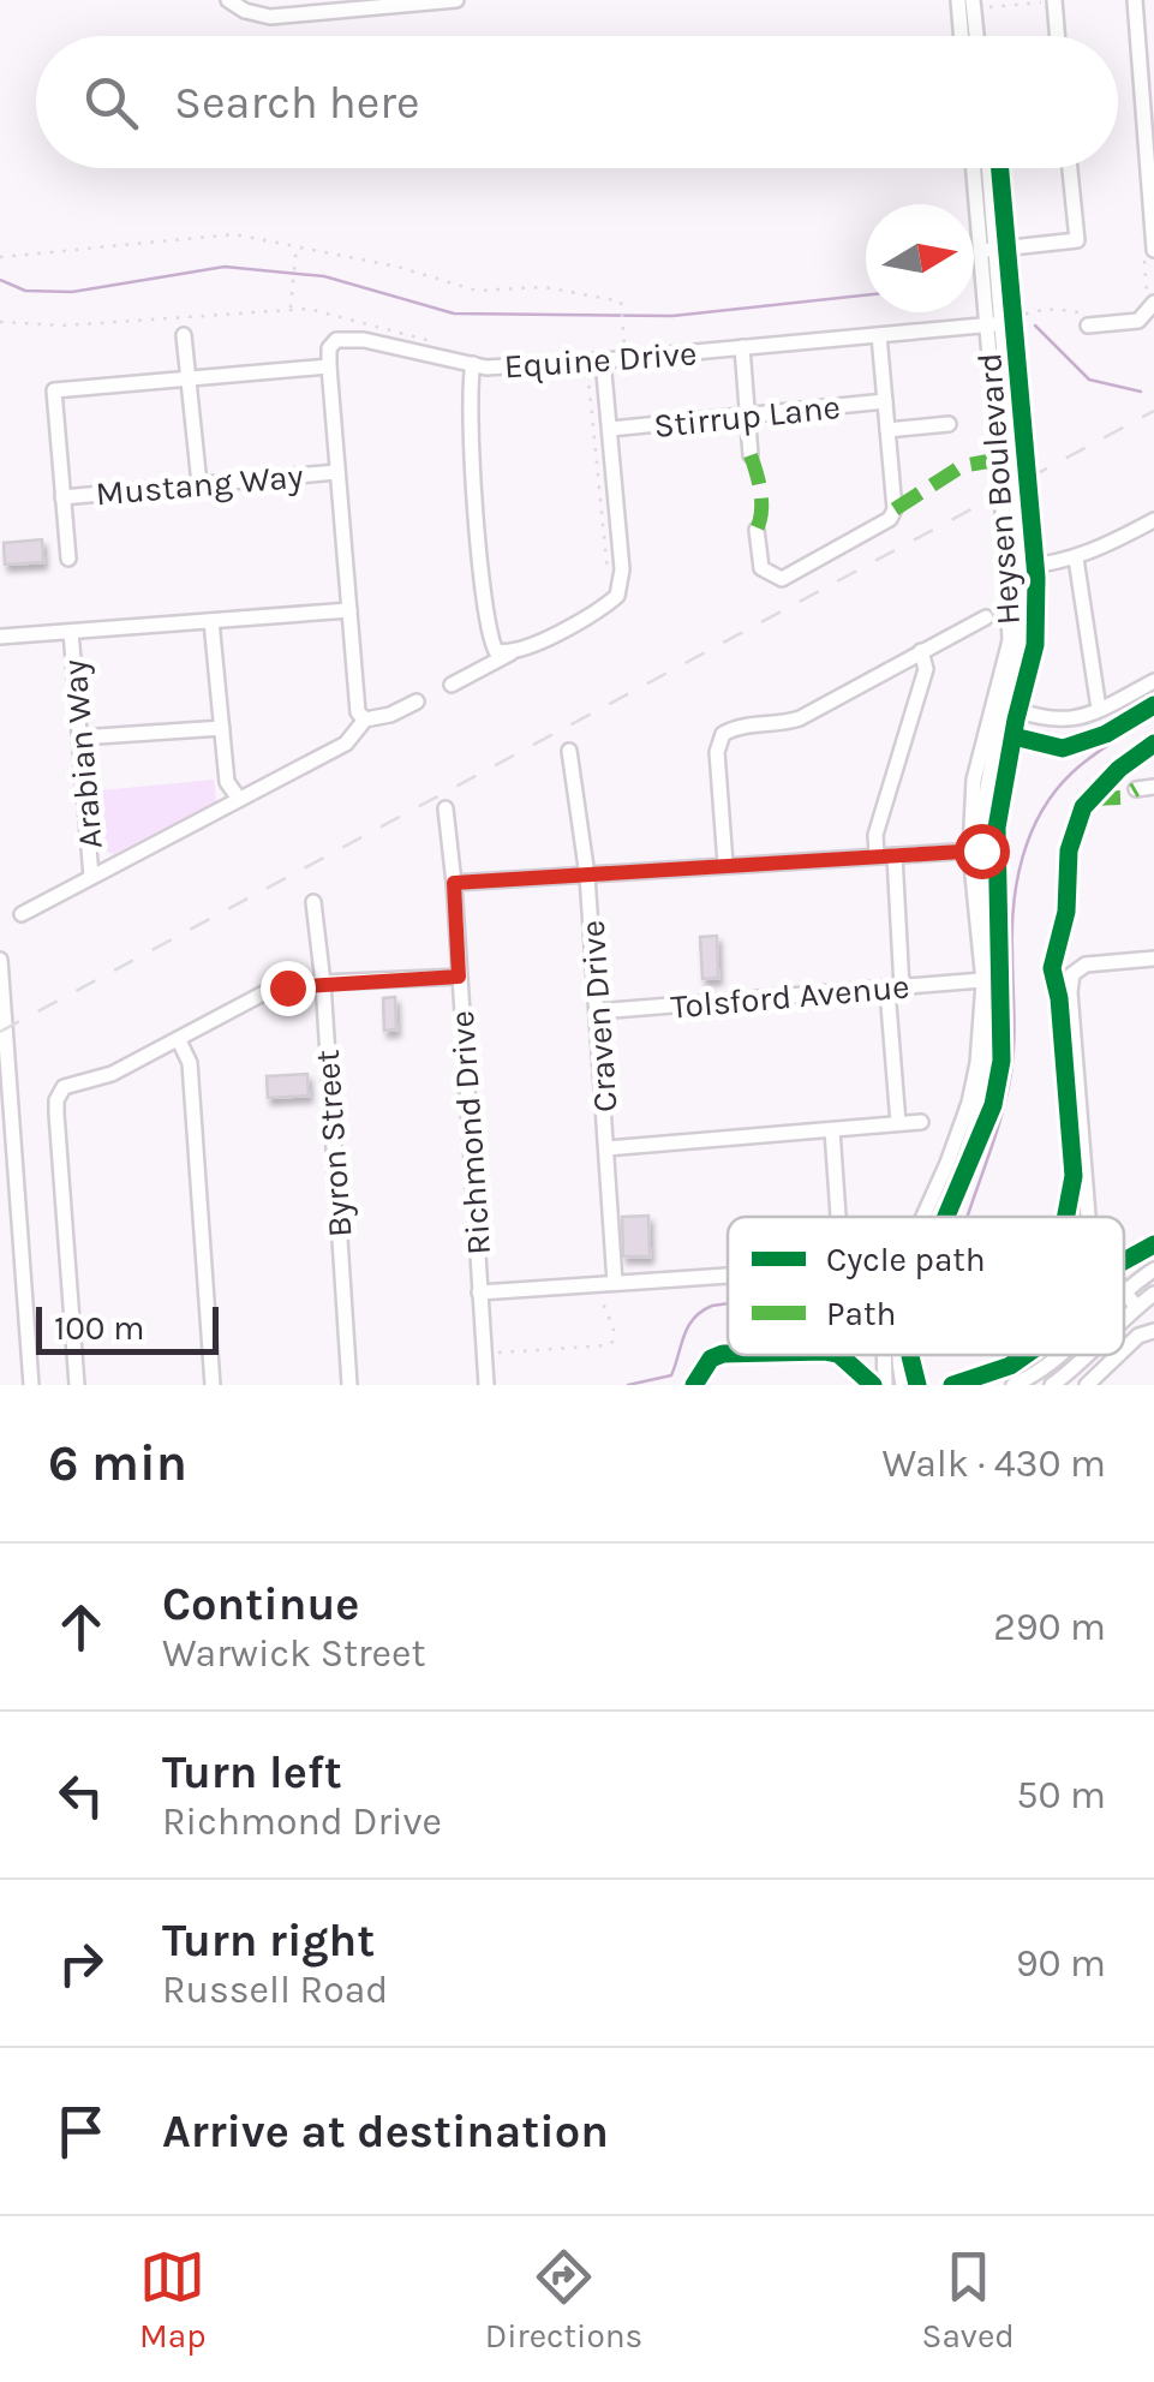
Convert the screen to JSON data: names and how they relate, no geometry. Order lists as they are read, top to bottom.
{
  "streets": {
    "street": [
      "Equine Drive",
      "Stirrup Lane",
      "Mustang Way",
      "Heysen Boulevard",
      "Arabian Way",
      "Tolsford Avenue",
      "Craven Drive",
      "Richmond Drive",
      "Byron Street"
    ]
  },
  "crossings": [
    ["Equine Drive", "Heysen Boulevard"],
    ["Heysen Boulevard", "Tolsford Avenue"],
    ["Tolsford Avenue", "Craven Drive"]
  ],
  "legend": ["Cycle path", "Path"],
  "scale_bar": "100 m",
  "north": "right",
  "page": {
    "search": "Search here",
    "scale": "100 m",
    "heading": ["6 min", "Walk · 430 m"],
    "list": [
      ["Continue", "Warwick Street", "290 m"],
      ["Turn left", "Richmond Drive", "50 m"],
      ["Turn right", "Russell Road", "90 m"],
      "Arrive at destination"
    ],
    "nav": ["Map", "Directions", "Saved"]
  }
}
